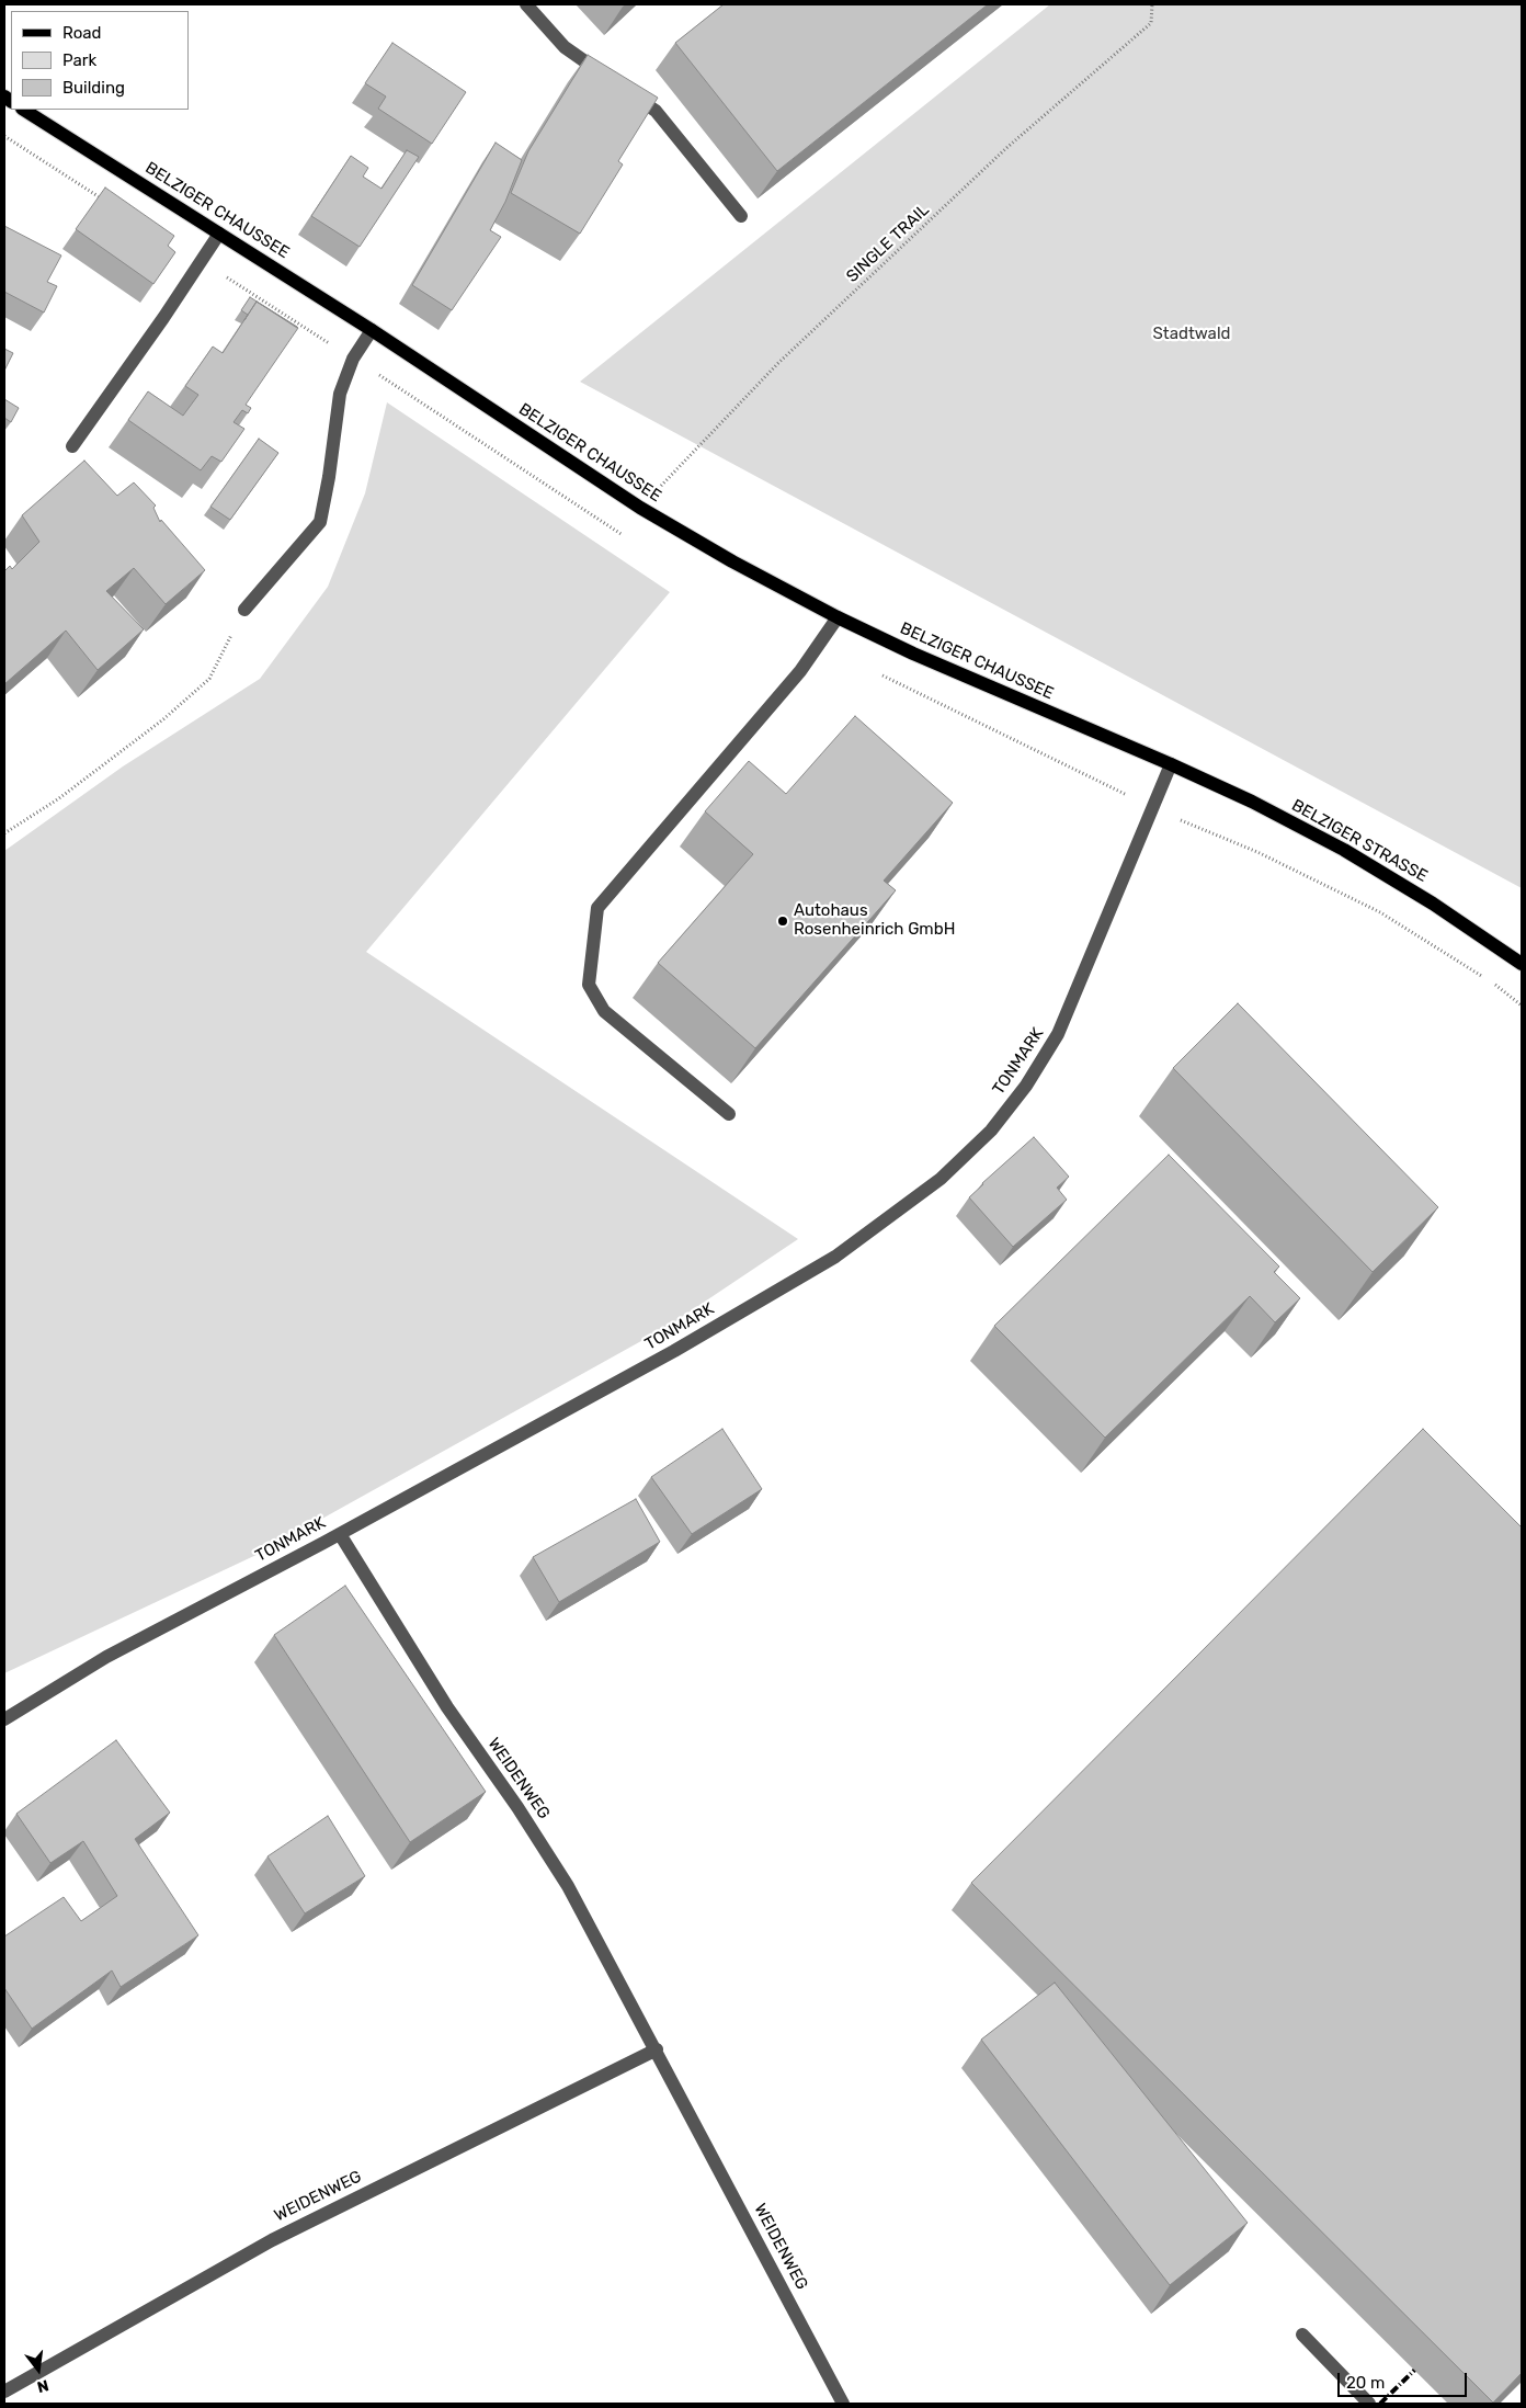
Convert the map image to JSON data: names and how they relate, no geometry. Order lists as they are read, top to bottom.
{
  "streets": {
    "main road": ["BELZIGER CHAUSSEE", "BELZIGER STRASSE"],
    "street": ["TONMARK", "WEIDENWEG"],
    "path": ["SINGLE TRAIL"]
  },
  "crossings": [
    ["BELZIGER CHAUSSEE", "SINGLE TRAIL"],
    ["BELZIGER CHAUSSEE", "BELZIGER STRASSE"],
    ["BELZIGER CHAUSSEE", "TONMARK"],
    ["BELZIGER STRASSE", "TONMARK"],
    ["TONMARK", "WEIDENWEG"]
  ],
  "parks": ["Stadtwald"],
  "places": ["Autohaus Rosenheinrich GmbH"],
  "legend": ["Road", "Park", "Building"],
  "scale_bar": "20 m",
  "north": "bottom"
}
